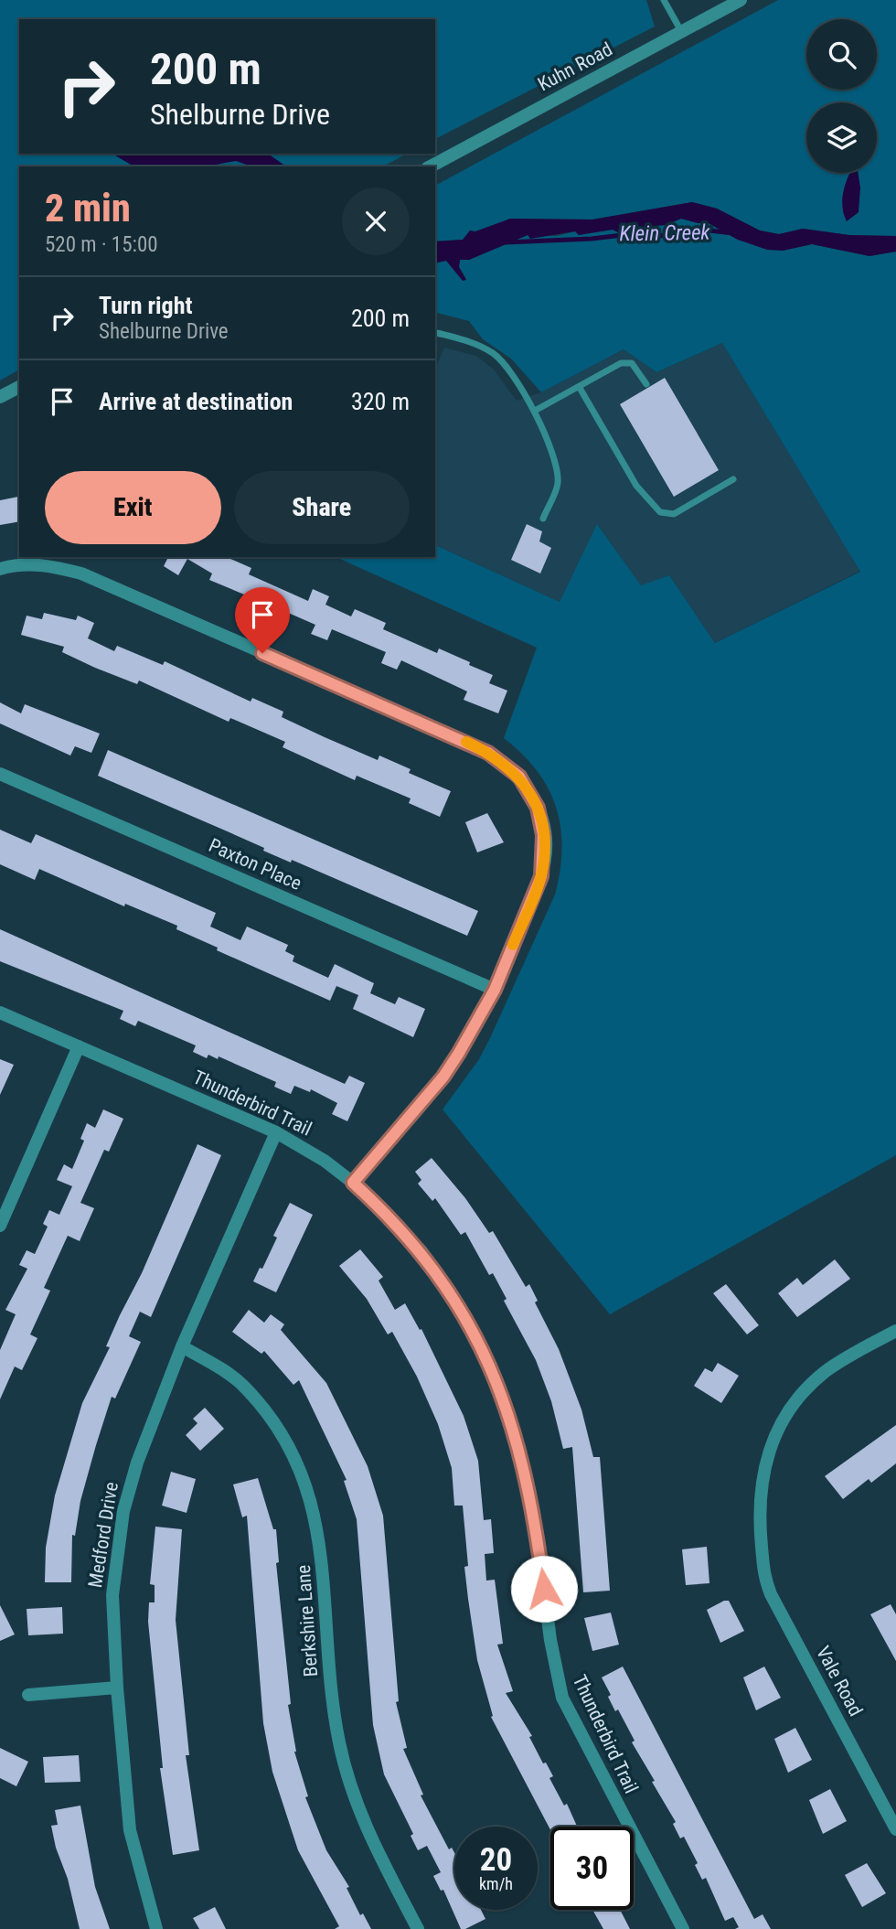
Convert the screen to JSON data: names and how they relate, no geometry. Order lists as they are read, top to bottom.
{
  "streets": {
    "street": [
      "Kuhn Road",
      "Paxton Place",
      "Thunderbird Trail",
      "Medford Drive",
      "Berkshire Lane",
      "Vale Road"
    ]
  },
  "crossings": [
    ["Thunderbird Trail", "Medford Drive"],
    ["Medford Drive", "Berkshire Lane"]
  ],
  "water": ["Klein Creek"],
  "page": {
    "turn": ["200 m", "Shelburne Drive"],
    "heading": ["2 min", "520 m · 15:00"],
    "list": [
      {
        "name": "Turn right",
        "note": "Shelburne Drive",
        "value": "200 m"
      },
      {
        "name": "Arrive at destination",
        "value": "320 m"
      }
    ],
    "buttons": ["Exit", "Share"],
    "speed": "20 km/h",
    "limit": "30"
  }
}
